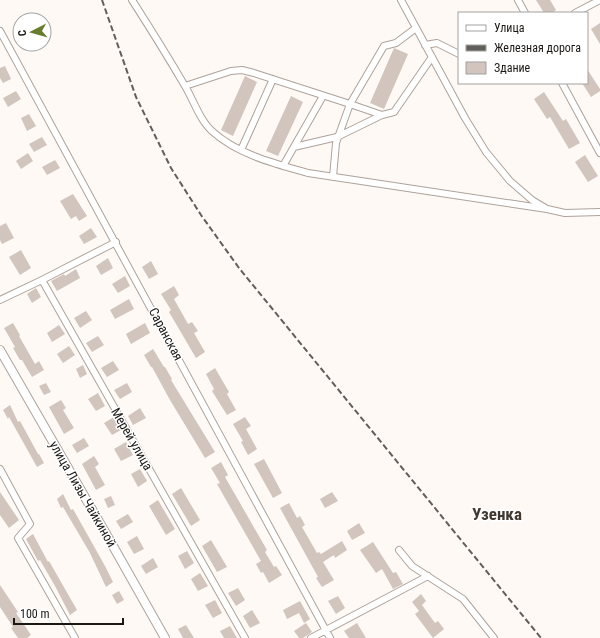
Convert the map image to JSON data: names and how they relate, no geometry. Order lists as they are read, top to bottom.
{
  "streets": {
    "street": ["Саранская", "Мерей улица", "улица Лизы Чайкиной"]
  },
  "districts": ["Узенка"],
  "legend": ["Улица", "Железная дорога", "Здание"],
  "scale_bar": "100 m",
  "north": "left"
}
